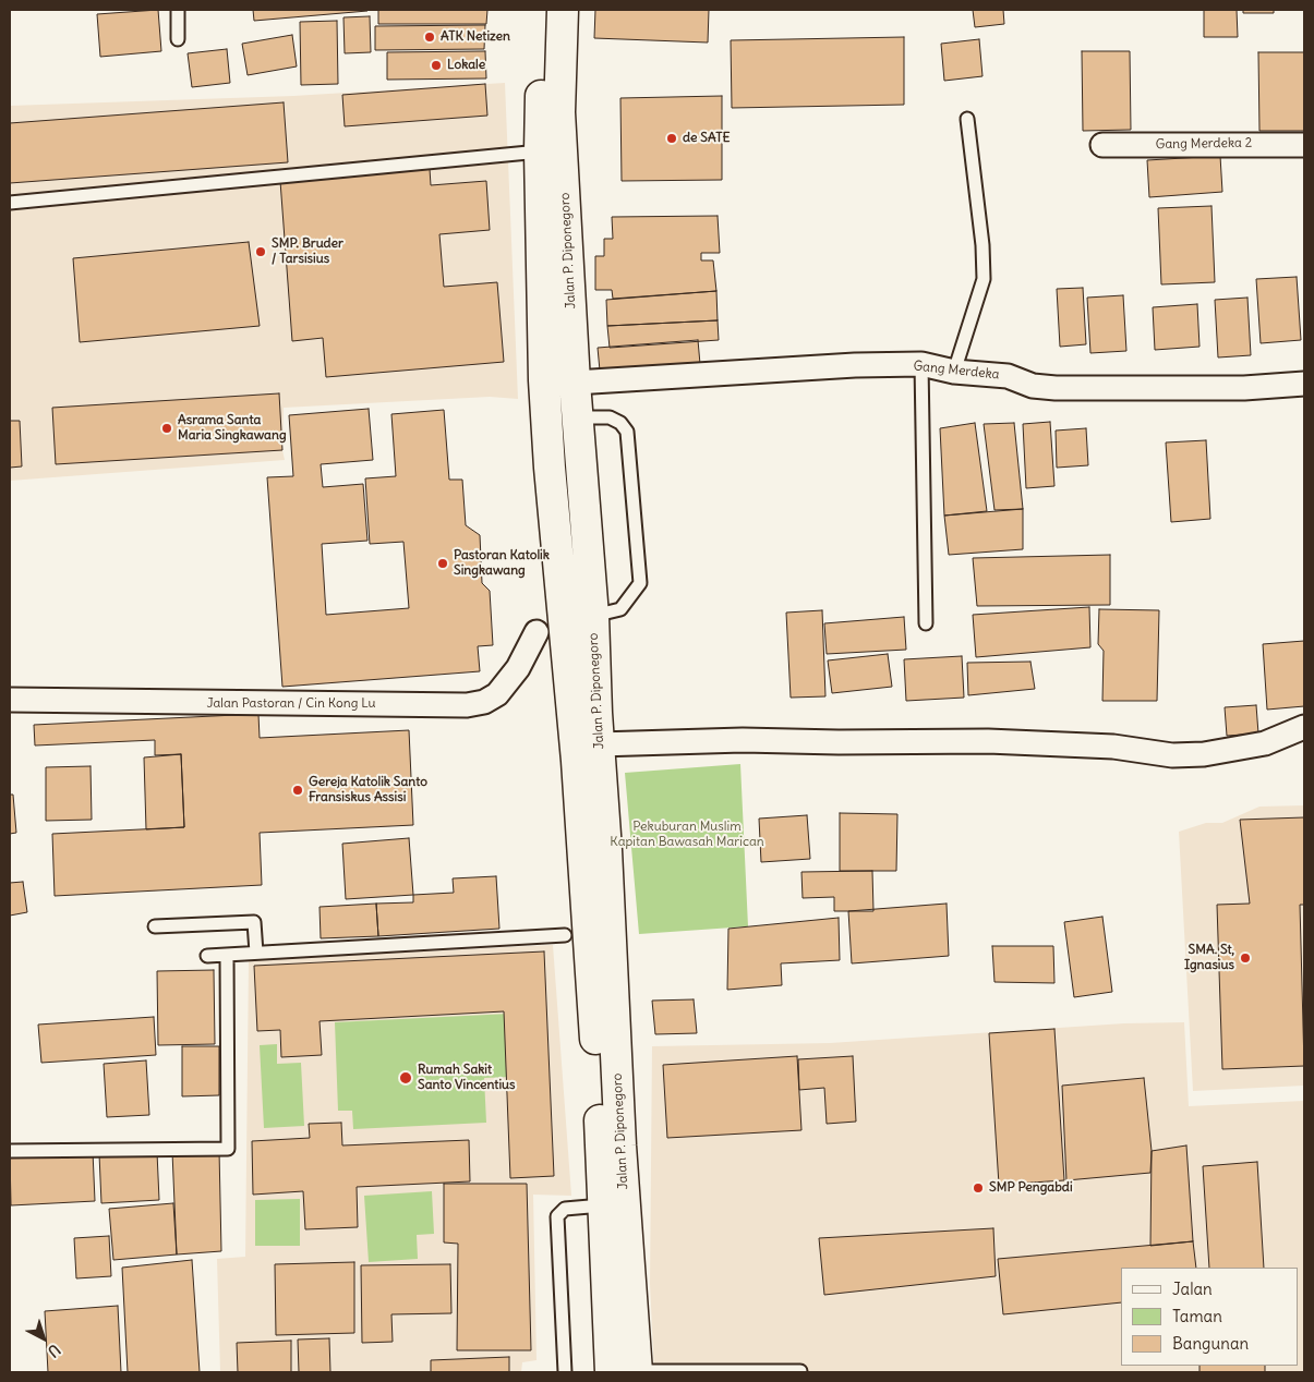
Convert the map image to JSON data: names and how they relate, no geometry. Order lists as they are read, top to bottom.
{
  "streets": {
    "main road": ["Jalan P. Diponegoro"],
    "street": ["Gang Merdeka 2", "Gang Merdeka", "Jalan Pastoran / Cin Kong Lu"]
  },
  "crossings": [
    ["Jalan P. Diponegoro", "Gang Merdeka"]
  ],
  "parks": ["Pekuburan Muslim Kapitan Bawasah Marican"],
  "places": [
    "ATK Netizen",
    "Lokale",
    "de SATE",
    "SMP. Bruder / Tarsisius",
    "Asrama Santa Maria Singkawang",
    "Pastoran Katolik Singkawang",
    "Gereja Katolik Santo Fransiskus Assisi",
    "SMA. St, Ignasius",
    "Rumah Sakit Santo Vincentius",
    "SMP Pengabdi"
  ],
  "legend": ["Jalan", "Taman", "Bangunan"],
  "north": "bottom right"
}
